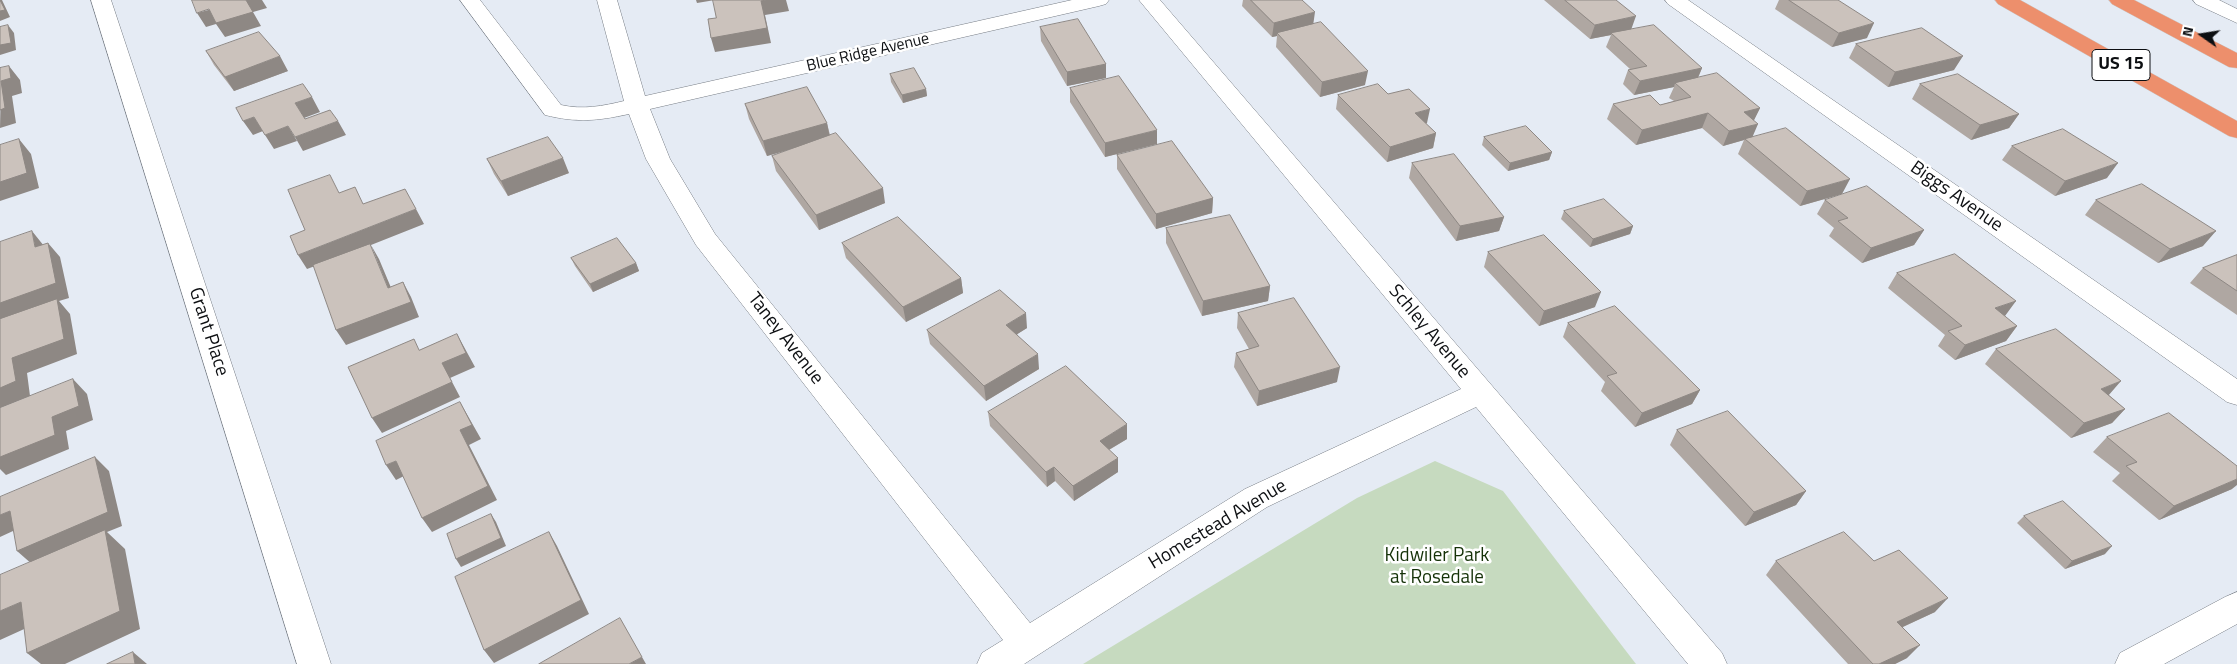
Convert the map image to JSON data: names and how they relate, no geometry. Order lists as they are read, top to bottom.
{
  "streets": {
    "highway": ["US 15"],
    "street": [
      "Blue Ridge Avenue",
      "Biggs Avenue",
      "Grant Place",
      "Schley Avenue",
      "Taney Avenue",
      "Homestead Avenue"
    ]
  },
  "crossings": [
    ["Blue Ridge Avenue", "Taney Avenue"],
    ["Schley Avenue", "Homestead Avenue"],
    ["Taney Avenue", "Homestead Avenue"]
  ],
  "parks": ["Kidwiler Park at Rosedale"],
  "north": "left"
}
